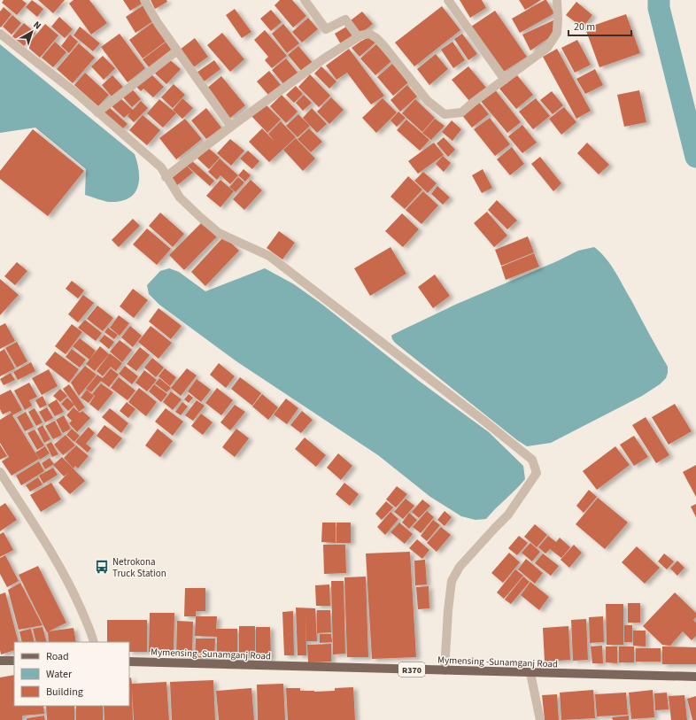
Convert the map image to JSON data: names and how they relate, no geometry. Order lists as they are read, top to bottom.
{
  "streets": {
    "main road": ["Mymensing -Sunamganj Road", "R370"]
  },
  "places": {
    "bus stop": ["Netrokona Truck Station"]
  },
  "legend": ["Road", "Water", "Building"],
  "scale_bar": "20 m",
  "north": "top right"
}
